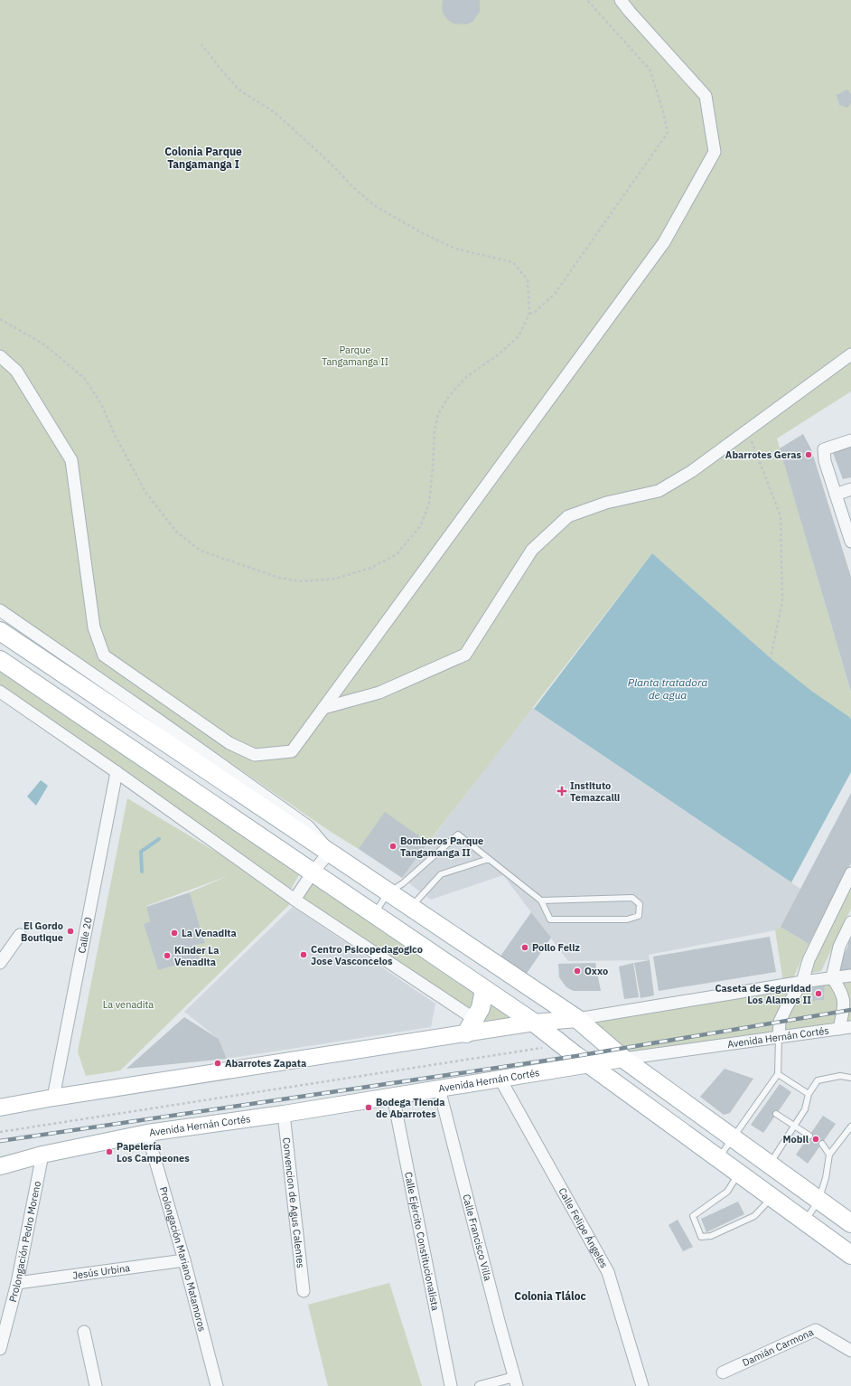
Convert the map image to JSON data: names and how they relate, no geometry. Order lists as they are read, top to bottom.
{
  "streets": {
    "main road": ["Avenida Hernán Cortés"],
    "street": [
      "Calle 20",
      "Convencion de Agus Calentes",
      "Calle Felipe Ángeles",
      "Calle Francisco Villa",
      "Prolongación Pedro Moreno",
      "Calle Ejército Constitucionalista",
      "Prolongación Mariano Matamoros",
      "Jesús Urbina",
      "Damián Carmona"
    ]
  },
  "crossings": [
    ["Avenida Hernán Cortés", "Convencion de Agus Calentes"],
    ["Avenida Hernán Cortés", "Calle Felipe Ángeles"],
    ["Avenida Hernán Cortés", "Calle Francisco Villa"],
    ["Avenida Hernán Cortés", "Prolongación Pedro Moreno"],
    ["Avenida Hernán Cortés", "Calle Ejército Constitucionalista"],
    ["Avenida Hernán Cortés", "Prolongación Mariano Matamoros"],
    ["Prolongación Pedro Moreno", "Jesús Urbina"],
    ["Prolongación Mariano Matamoros", "Jesús Urbina"]
  ],
  "districts": ["Colonia Parque Tangamanga I", "Colonia Tláloc"],
  "water": ["Planta tratadora de agua"],
  "parks": ["Parque Tangamanga II", "La venadita"],
  "places": {
    "other": [
      "Abarrotes Geras",
      "Bomberos Parque Tangamanga II",
      "El Gordo Boutique",
      "La Venadita",
      "Pollo Feliz",
      "Centro Psicopedagogico Jose Vasconcelos",
      "Kinder La Venadita",
      "Oxxo",
      "Caseta de Seguridad Los Alamos II",
      "Abarrotes Zapata",
      "Bodega Tienda de Abarrotes",
      "Mobil",
      "Papelería Los Campeones"
    ],
    "health": ["Instituto Temazcalli"]
  }
}
